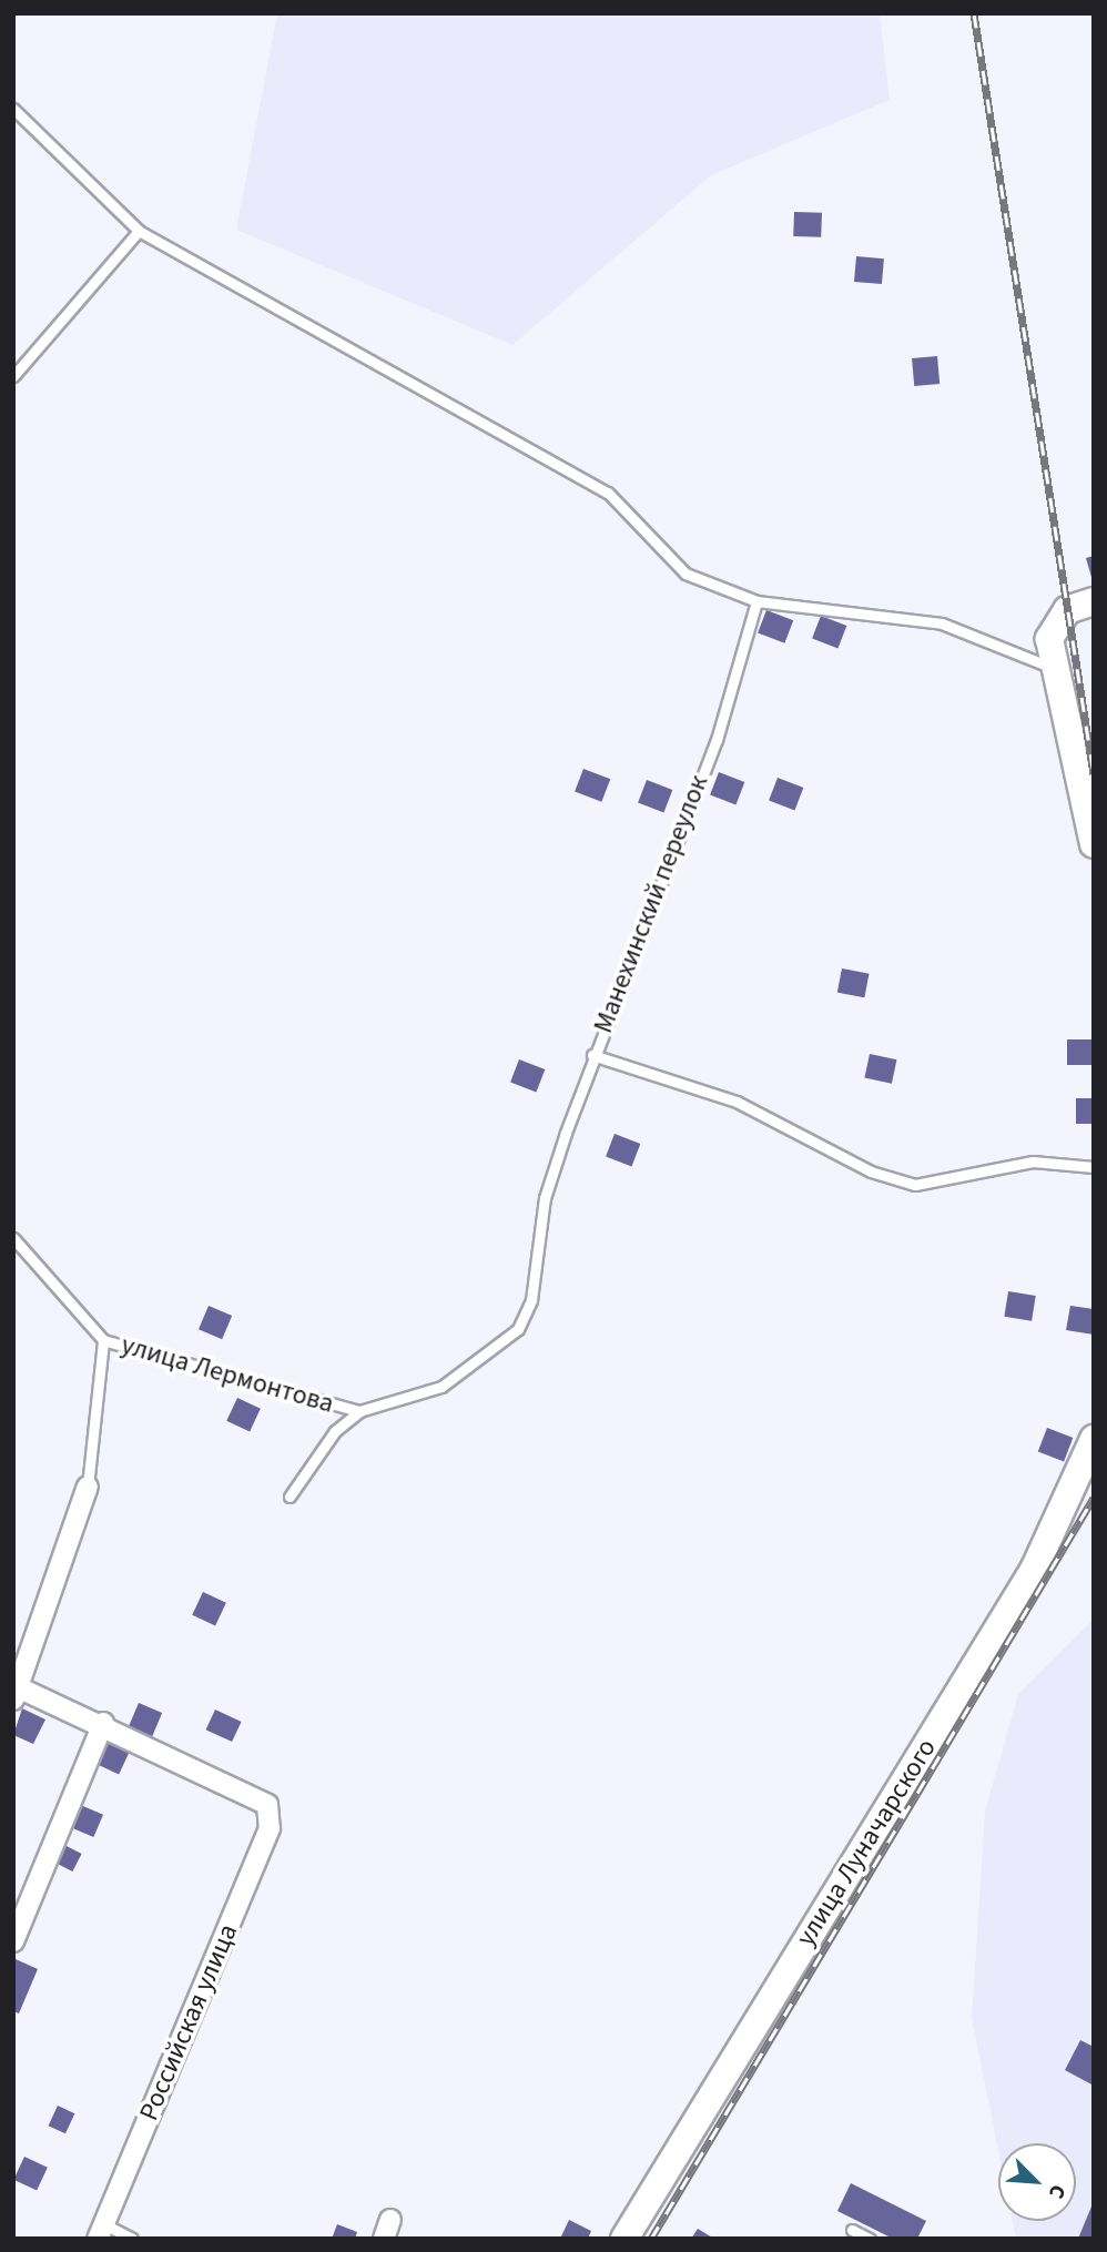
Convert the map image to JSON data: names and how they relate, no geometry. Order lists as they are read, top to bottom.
{
  "streets": {
    "main road": ["улица Луначарского"],
    "street": ["Российская улица"],
    "lane": ["Манехинский переулок", "улица Лермонтова"]
  },
  "crossings": [
    ["Манехинский переулок", "улица Лермонтова"]
  ],
  "north": "bottom right"
}
